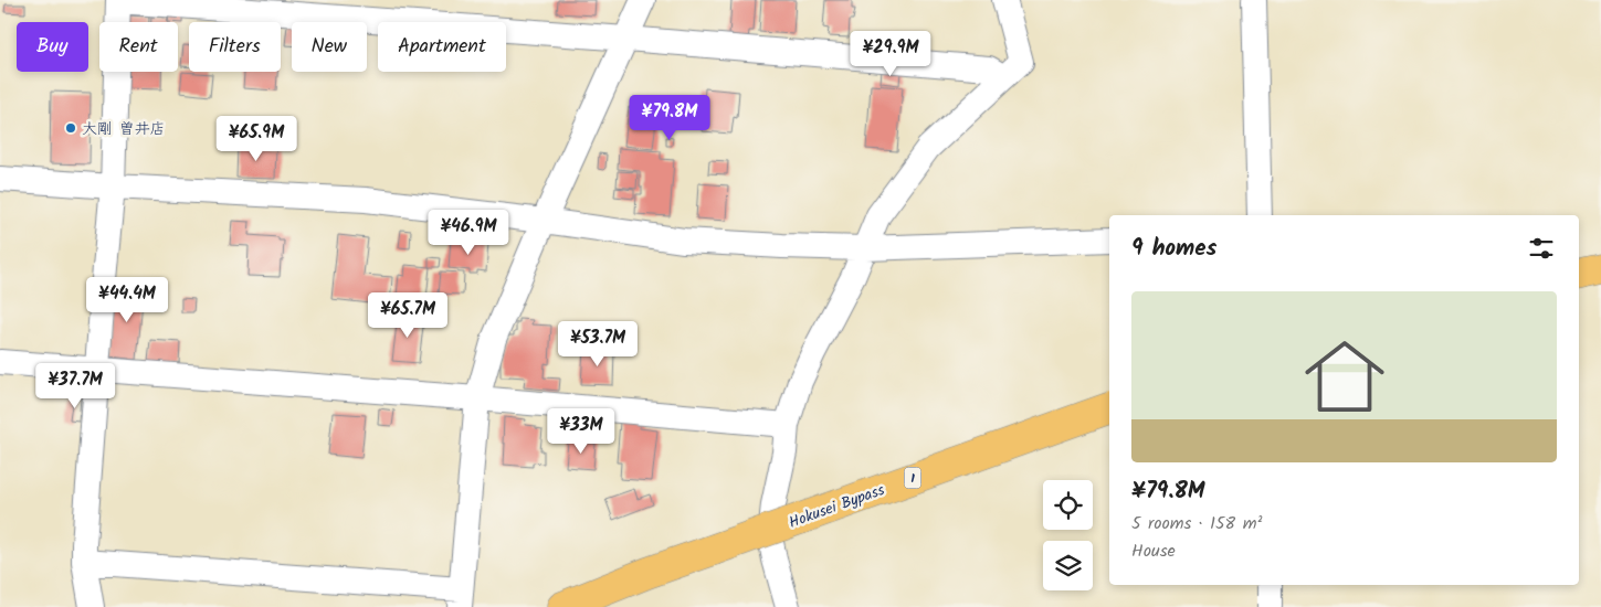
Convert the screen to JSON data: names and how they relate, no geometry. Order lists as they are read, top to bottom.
{
  "streets": {
    "highway": ["1", "Hokusei Bypass"]
  },
  "places": ["大剛 曽井店"],
  "page": {
    "chip": [
      "Buy",
      "Rent",
      "Filters",
      "New",
      "Apartment"
    ],
    "price": [
      "¥29.9M",
      "¥79.8M",
      "¥65.9M",
      "¥46.9M",
      "¥44.4M",
      "¥65.7M",
      "¥53.7M",
      "¥37.7M",
      "¥33M"
    ],
    "heading": "9 homes",
    "list": [
      {
        "name": "¥79.8M",
        "note": "5 rooms · 158 m² · House"
      }
    ]
  }
}
